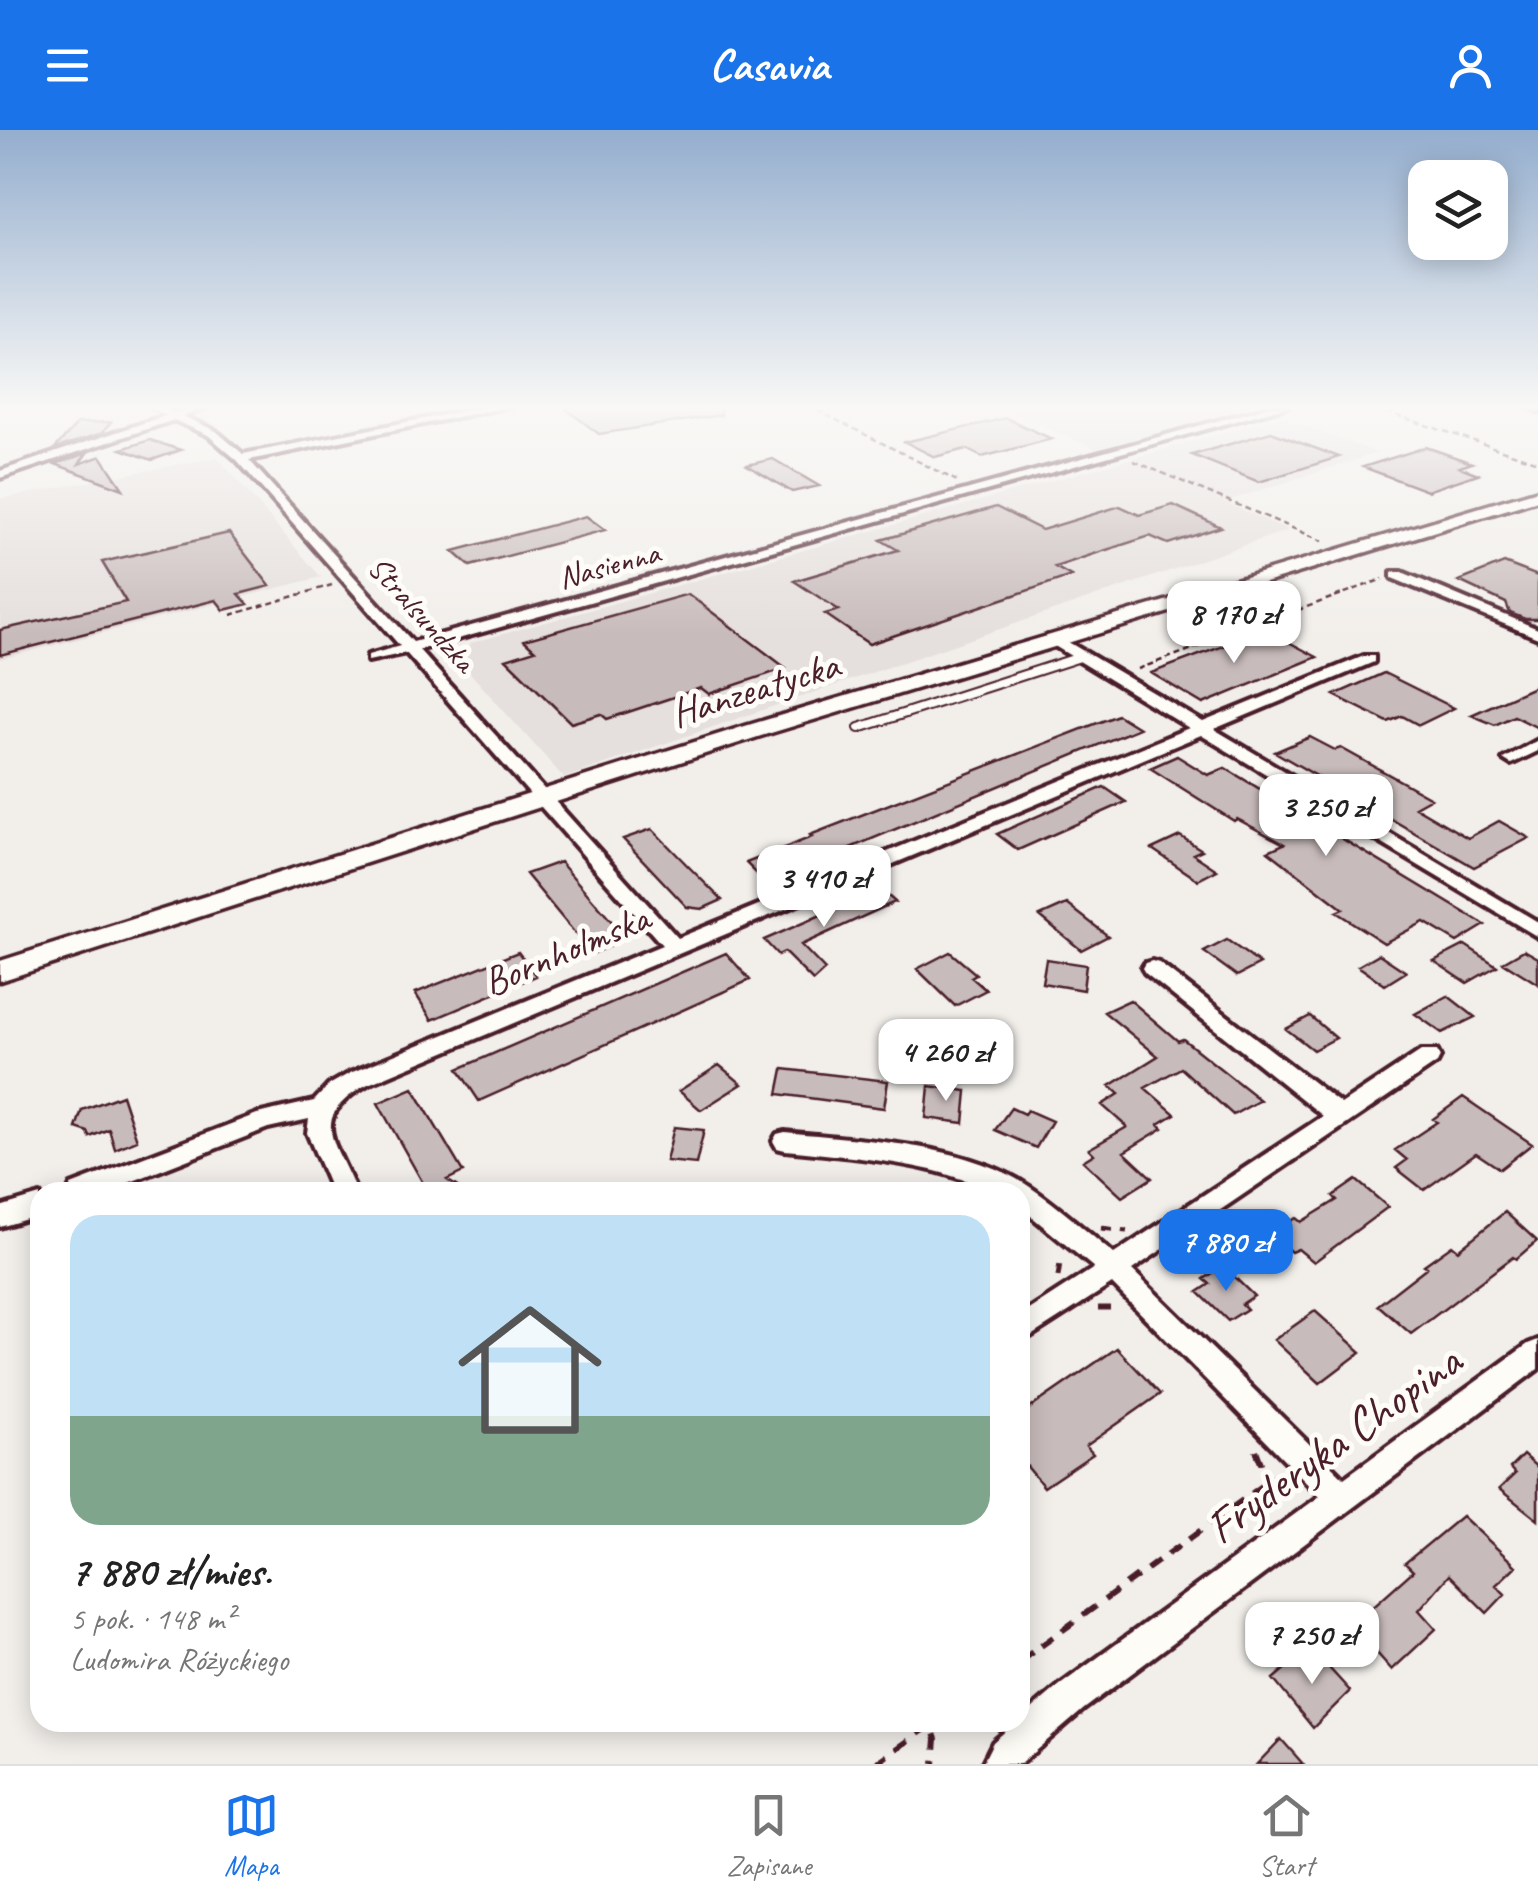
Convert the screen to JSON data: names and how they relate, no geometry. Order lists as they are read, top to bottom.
{
  "streets": {
    "street": [
      "Nasienna",
      "Stralsundzka",
      "Hanzeatycka",
      "Bornholmska",
      "Fryderyka Chopina"
    ]
  },
  "crossings": [
    ["Nasienna", "Stralsundzka"],
    ["Stralsundzka", "Hanzeatycka"],
    ["Stralsundzka", "Bornholmska"]
  ],
  "page": {
    "header": "Casavia",
    "price": [
      "8 170 zł",
      "3 250 zł",
      "3 410 zł",
      "4 260 zł",
      "7 880 zł",
      "7 250 zł"
    ],
    "list": [
      {
        "name": "7 880 zł/mies.",
        "note": "5 pok. · 148 m² · Ludomira Różyckiego"
      }
    ],
    "tabs": ["Mapa", "Zapisane", "Start"]
  }
}
